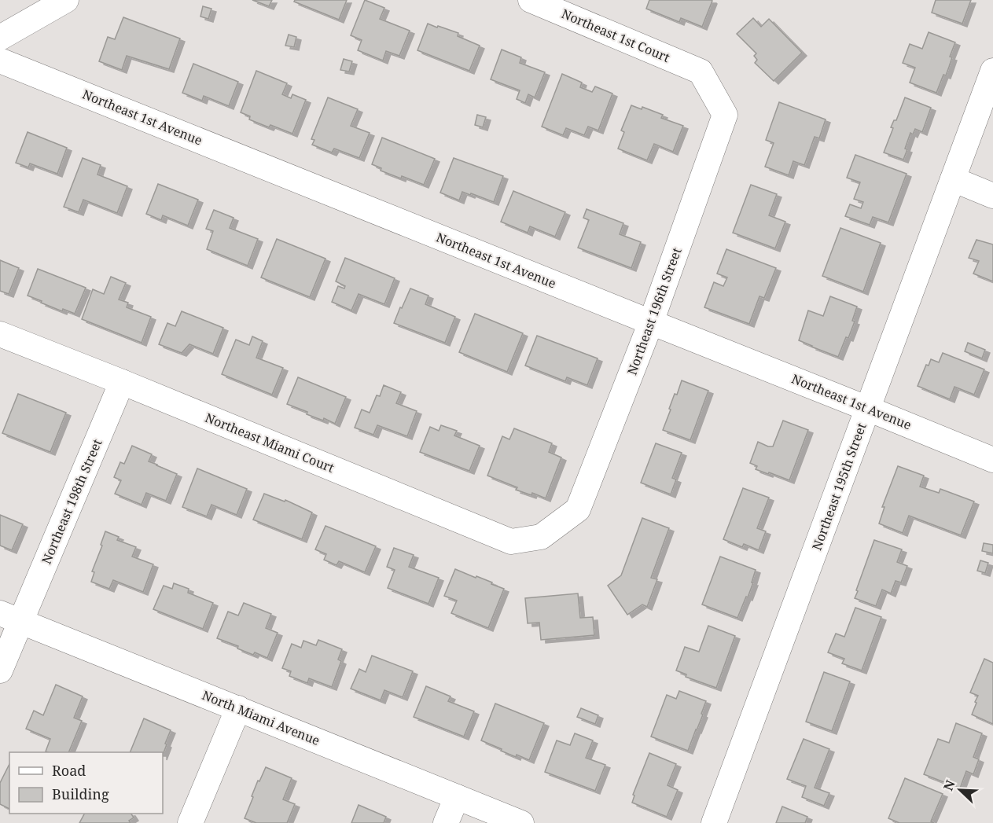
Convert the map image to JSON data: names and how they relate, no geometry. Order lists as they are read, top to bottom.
{
  "streets": {
    "street": [
      "Northeast 1st Court",
      "Northeast 1st Avenue",
      "Northeast 196th Street",
      "Northeast Miami Court",
      "Northeast 195th Street",
      "Northeast 198th Street",
      "North Miami Avenue"
    ]
  },
  "crossings": [
    ["Northeast 1st Court", "Northeast 196th Street"],
    ["Northeast 1st Avenue", "Northeast 196th Street"],
    ["Northeast 1st Avenue", "Northeast 195th Street"],
    ["Northeast 196th Street", "Northeast Miami Court"],
    ["Northeast Miami Court", "Northeast 198th Street"],
    ["Northeast 198th Street", "North Miami Avenue"]
  ],
  "legend": ["Road", "Building"],
  "north": "top left"
}
